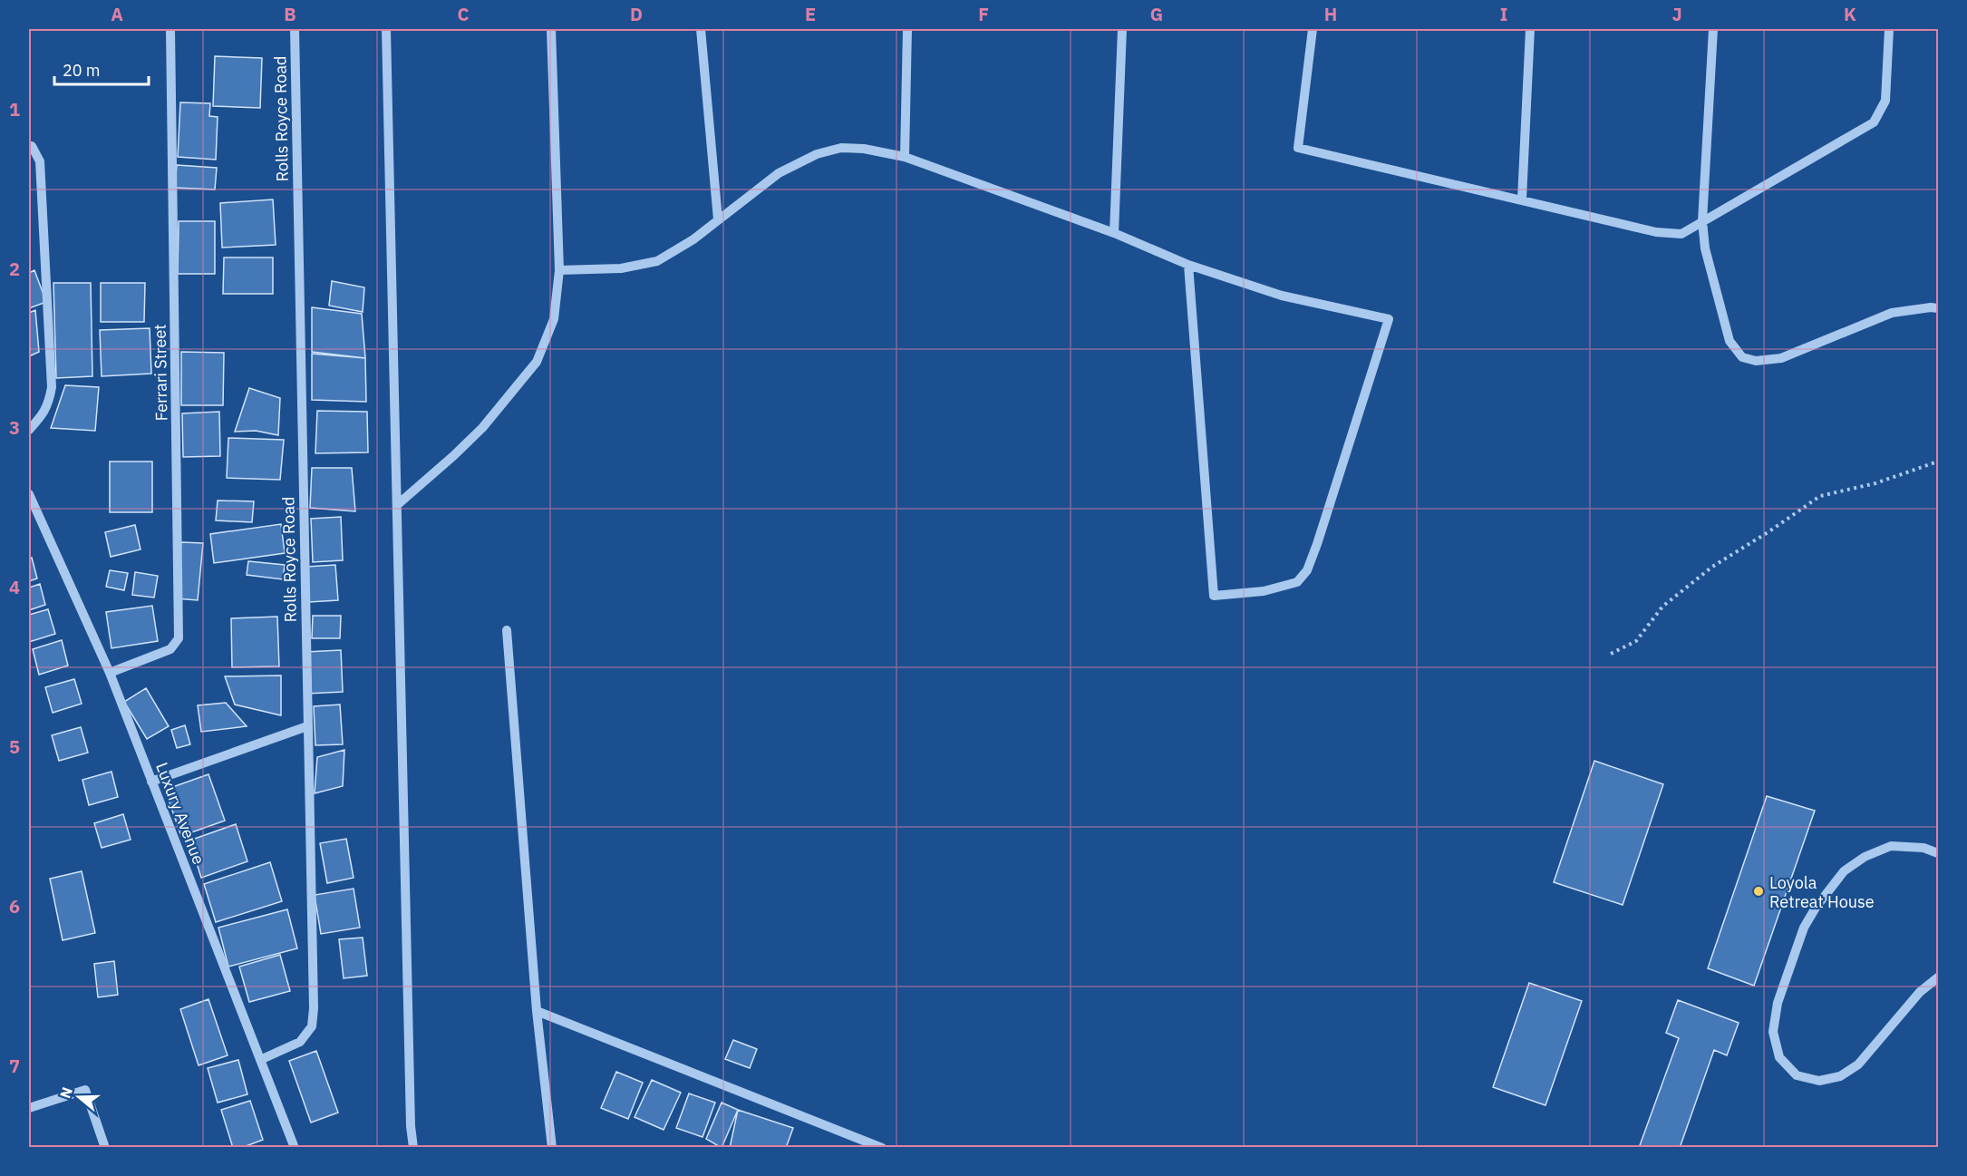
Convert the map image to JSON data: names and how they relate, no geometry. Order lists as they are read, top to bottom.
{
  "streets": {
    "street": ["Rolls Royce Road", "Ferrari Street", "Luxury Avenue"]
  },
  "crossings": [
    ["Rolls Royce Road", "Luxury Avenue"],
    ["Ferrari Street", "Luxury Avenue"]
  ],
  "places": ["Loyola Retreat House"],
  "scale_bar": "20 m",
  "north": "left",
  "grid": {
    "columns": [
      "A",
      "B",
      "C",
      "D",
      "E",
      "F",
      "G",
      "H",
      "I",
      "J",
      "K"
    ],
    "rows": [
      "1",
      "2",
      "3",
      "4",
      "5",
      "6",
      "7"
    ]
  }
}
